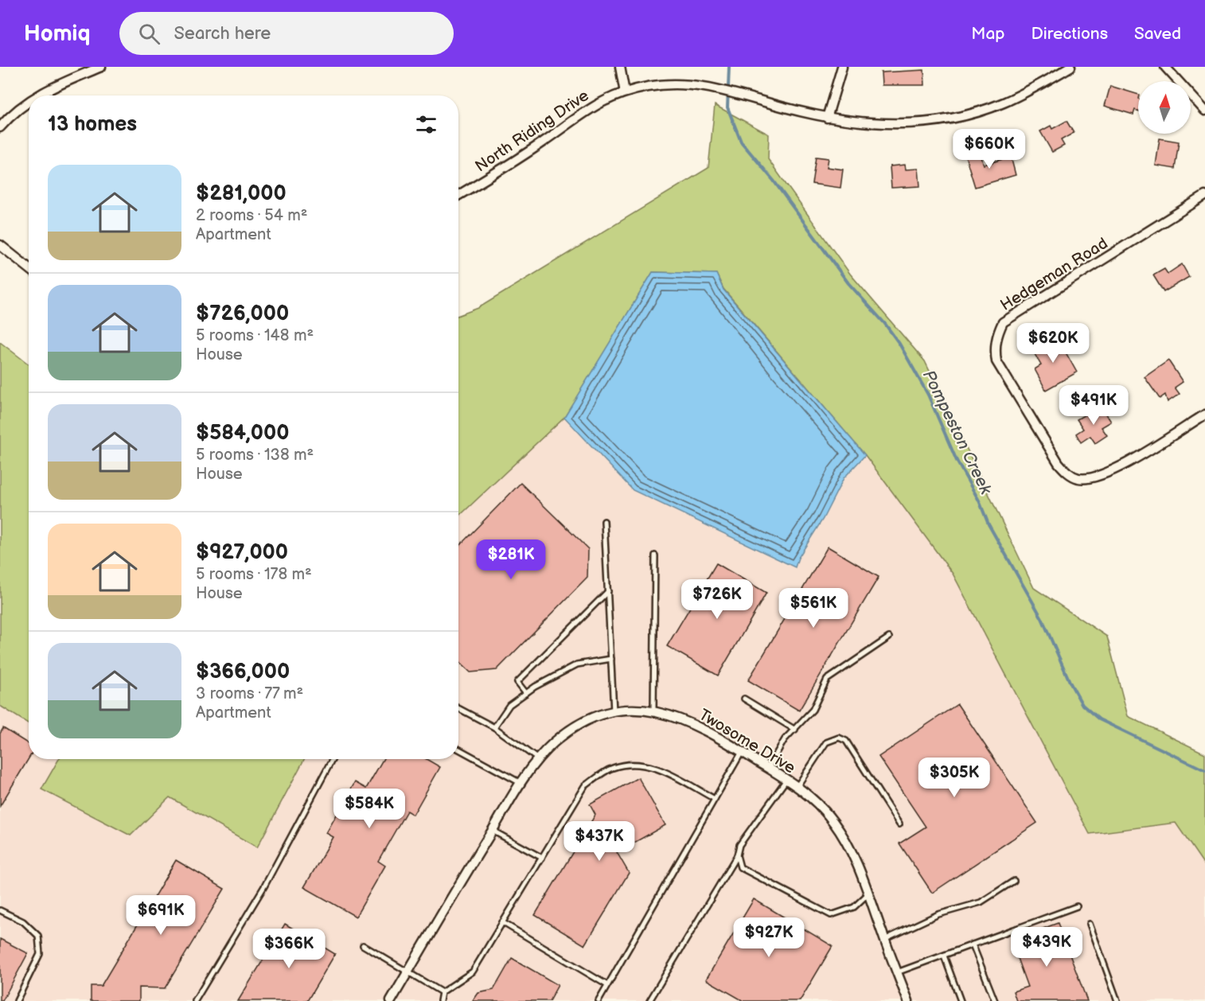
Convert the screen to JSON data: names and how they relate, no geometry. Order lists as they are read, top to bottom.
{
  "streets": {
    "street": ["North Riding Drive", "Hedgeman Road", "Twosome Drive"]
  },
  "water": ["Pompeston Creek"],
  "north": "top",
  "page": {
    "header": "Homiq",
    "search": "Search here",
    "nav": ["Map", "Directions", "Saved"],
    "heading": "13 homes",
    "price": [
      "$660K",
      "$620K",
      "$491K",
      "$281K",
      "$726K",
      "$561K",
      "$305K",
      "$584K",
      "$437K",
      "$691K",
      "$927K",
      "$439K",
      "$366K"
    ],
    "list": [
      {
        "name": "$281,000",
        "note": "2 rooms · 54 m² · Apartment"
      },
      {
        "name": "$726,000",
        "note": "5 rooms · 148 m² · House"
      },
      {
        "name": "$584,000",
        "note": "5 rooms · 138 m² · House"
      },
      {
        "name": "$927,000",
        "note": "5 rooms · 178 m² · House"
      },
      {
        "name": "$366,000",
        "note": "3 rooms · 77 m² · Apartment"
      }
    ]
  }
}
